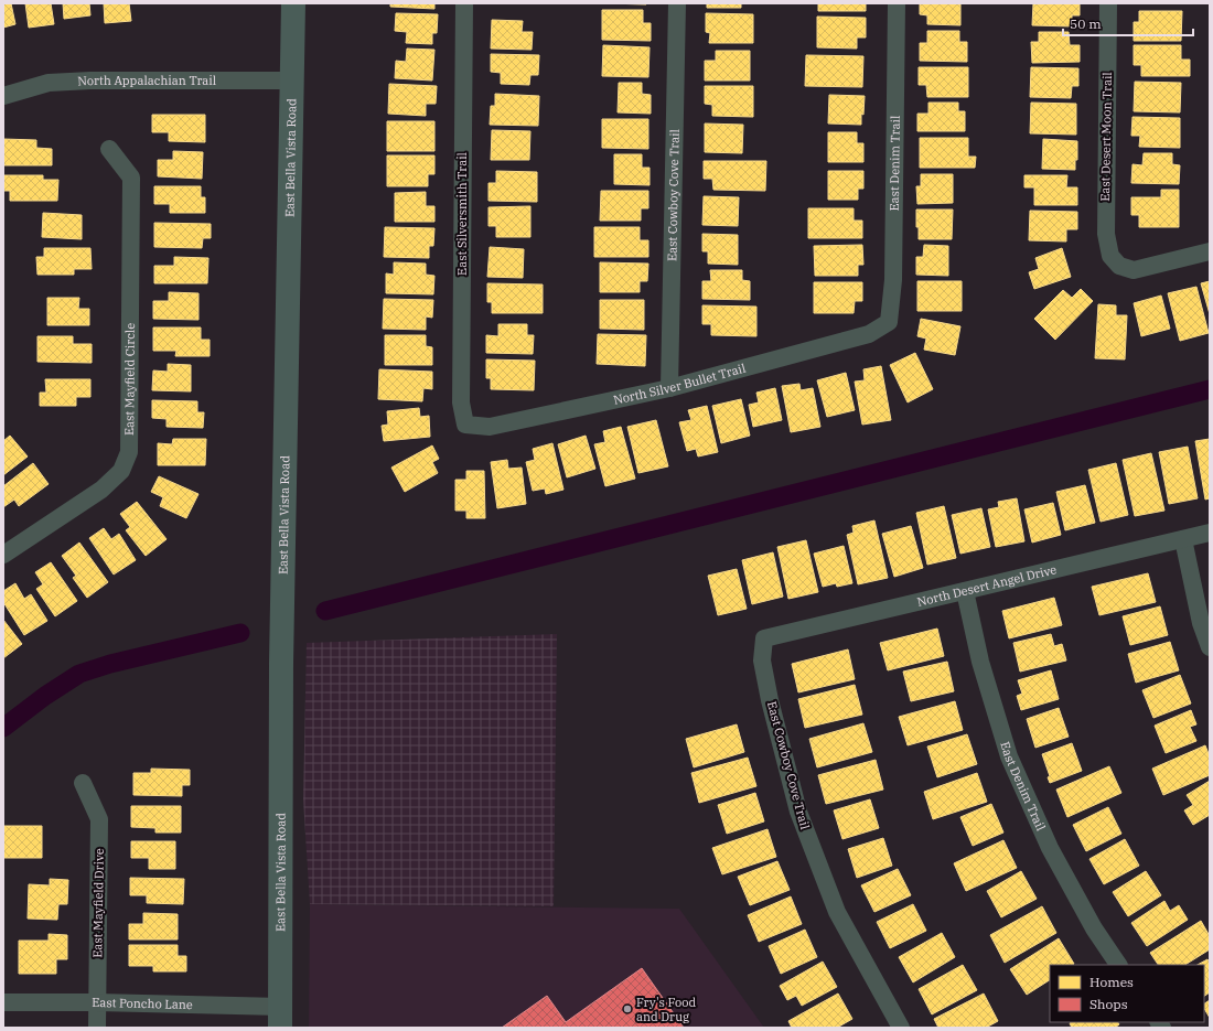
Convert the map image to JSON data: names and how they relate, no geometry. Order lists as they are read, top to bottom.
{
  "streets": {
    "street": [
      "North Appalachian Trail",
      "East Desert Moon Trail",
      "East Bella Vista Road",
      "East Denim Trail",
      "East Cowboy Cove Trail",
      "East Silversmith Trail",
      "East Mayfield Circle",
      "North Silver Bullet Trail",
      "North Desert Angel Drive",
      "East Mayfield Drive",
      "East Poncho Lane"
    ]
  },
  "crossings": [
    ["North Appalachian Trail", "East Bella Vista Road"],
    ["East Bella Vista Road", "East Poncho Lane"],
    ["East Denim Trail", "North Silver Bullet Trail"],
    ["East Denim Trail", "North Desert Angel Drive"],
    ["East Cowboy Cove Trail", "North Silver Bullet Trail"],
    ["East Cowboy Cove Trail", "North Desert Angel Drive"],
    ["East Silversmith Trail", "North Silver Bullet Trail"],
    ["East Mayfield Drive", "East Poncho Lane"]
  ],
  "places": ["Fry's Food and Drug"],
  "legend": ["Homes", "Shops"],
  "scale_bar": "50 m"
}
